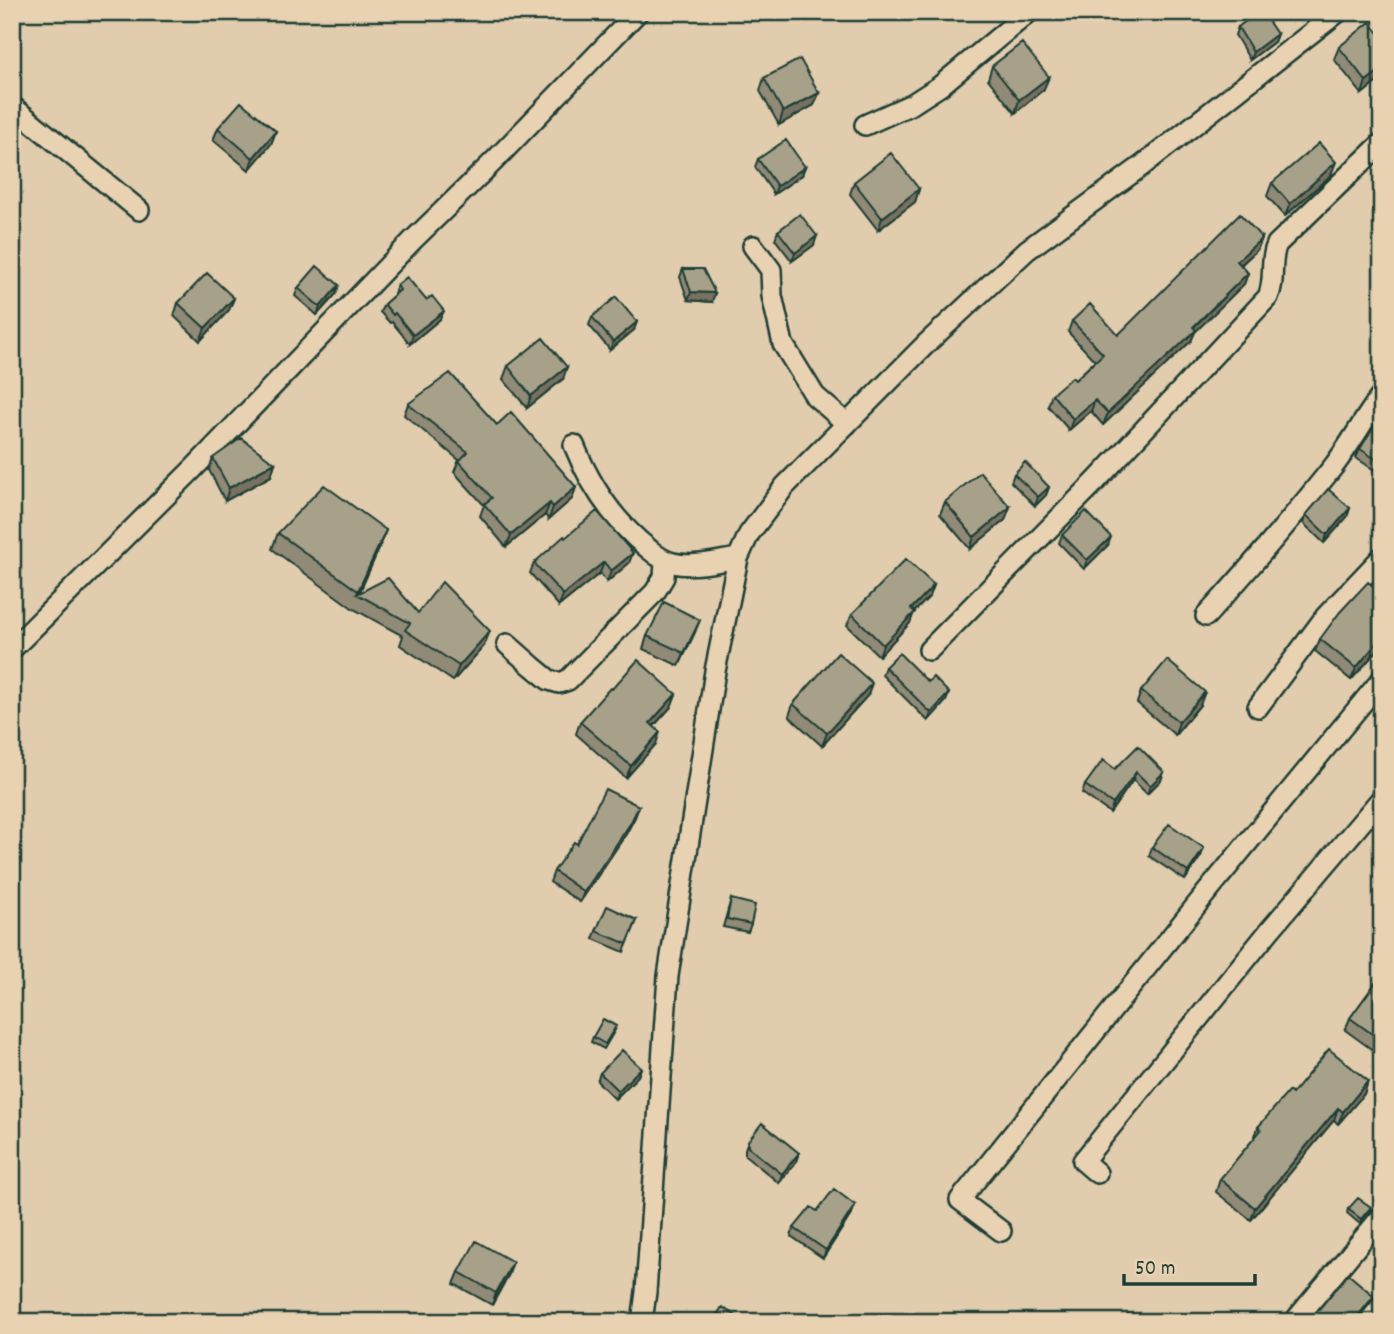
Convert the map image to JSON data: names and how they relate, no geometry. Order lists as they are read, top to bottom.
{
  "scale_bar": "50 m"
}
